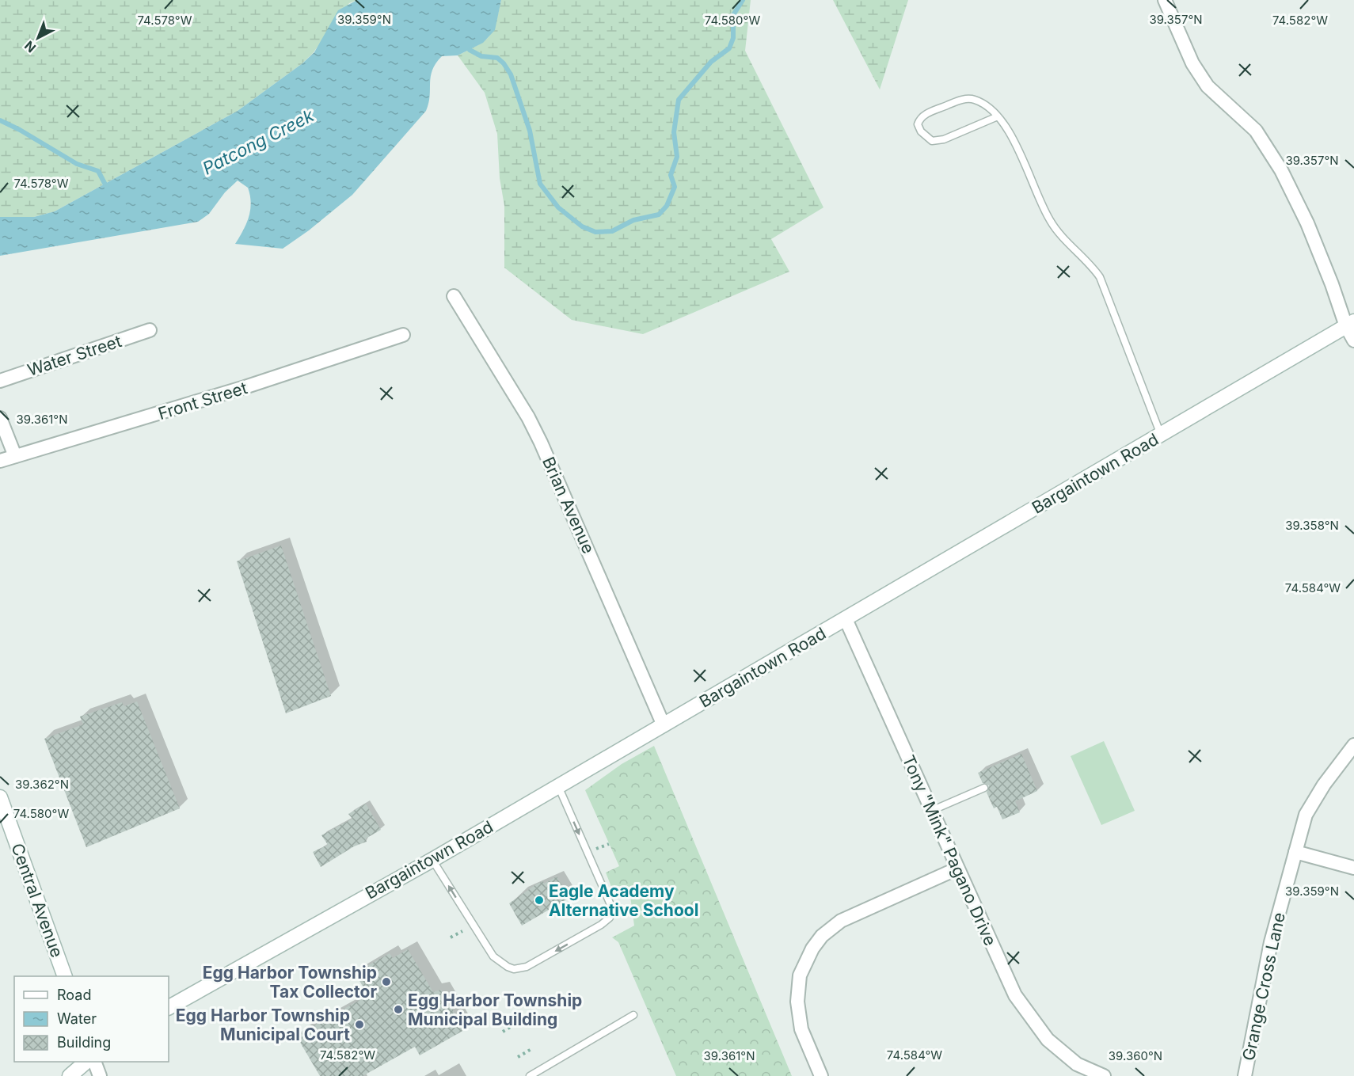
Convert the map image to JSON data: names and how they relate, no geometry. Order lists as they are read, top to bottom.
{
  "streets": {
    "main road": ["Bargaintown Road", "Central Avenue"],
    "street": [
      "Water Street",
      "Front Street",
      "Brian Avenue",
      "Tony \"Mink\" Pagano Drive",
      "Grange Cross Lane"
    ]
  },
  "crossings": [
    ["Bargaintown Road", "Brian Avenue"],
    ["Bargaintown Road", "Tony \"Mink\" Pagano Drive"]
  ],
  "water": ["Patcong Creek"],
  "places": [
    "Eagle Academy Alternative School",
    "Egg Harbor Township Tax Collector",
    "Egg Harbor Township Municipal Building",
    "Egg Harbor Township Municipal Court"
  ],
  "legend": ["Road", "Water", "Building"],
  "north": "bottom left",
  "coordinates": [
    "39.359°N",
    "39.357°N",
    "74.578°W",
    "74.580°W",
    "74.582°W",
    "39.361°N",
    "39.358°N",
    "74.584°W",
    "39.362°N",
    "39.360°N"
  ]
}
